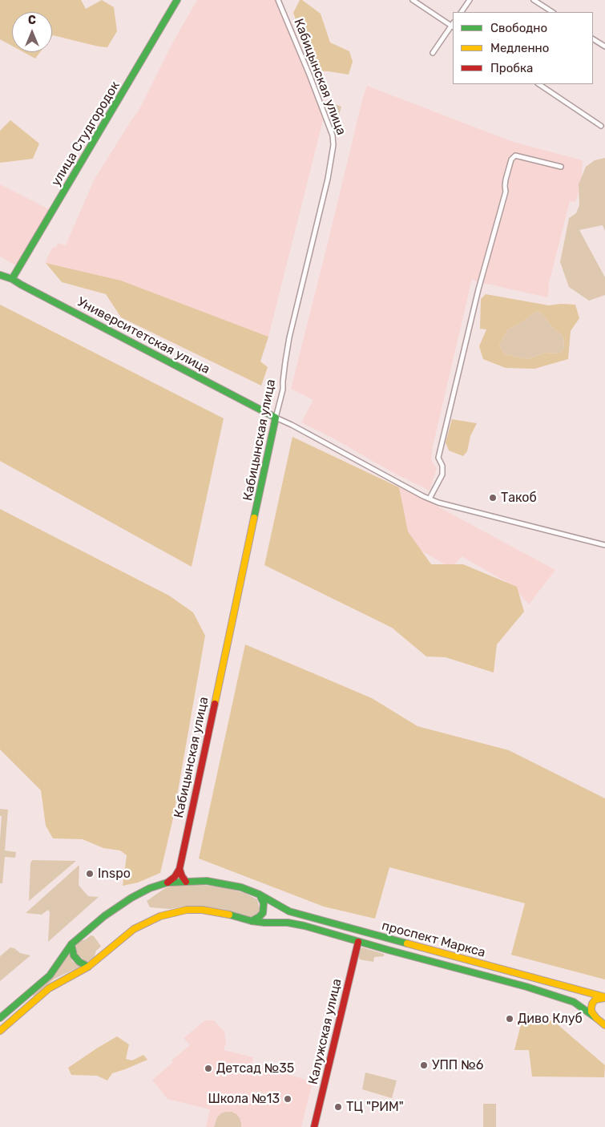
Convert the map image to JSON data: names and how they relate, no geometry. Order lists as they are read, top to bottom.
{
  "streets": {
    "main road": [
      "Кабицынская улица",
      "улица Студгородок",
      "Университетская улица",
      "проспект Маркса",
      "Калужская улица"
    ]
  },
  "crossings": [
    ["Кабицынская улица", "Университетская улица"],
    ["улица Студгородок", "Университетская улица"],
    ["проспект Маркса", "Калужская улица"]
  ],
  "places": [
    "Такоб",
    "Inspo",
    "Диво Клуб",
    "УПП №6",
    "Детсад №35",
    "Школа №13",
    "ТЦ \"РИМ\""
  ],
  "legend": ["Свободно", "Медленно", "Пробка"],
  "north": "top"
}
